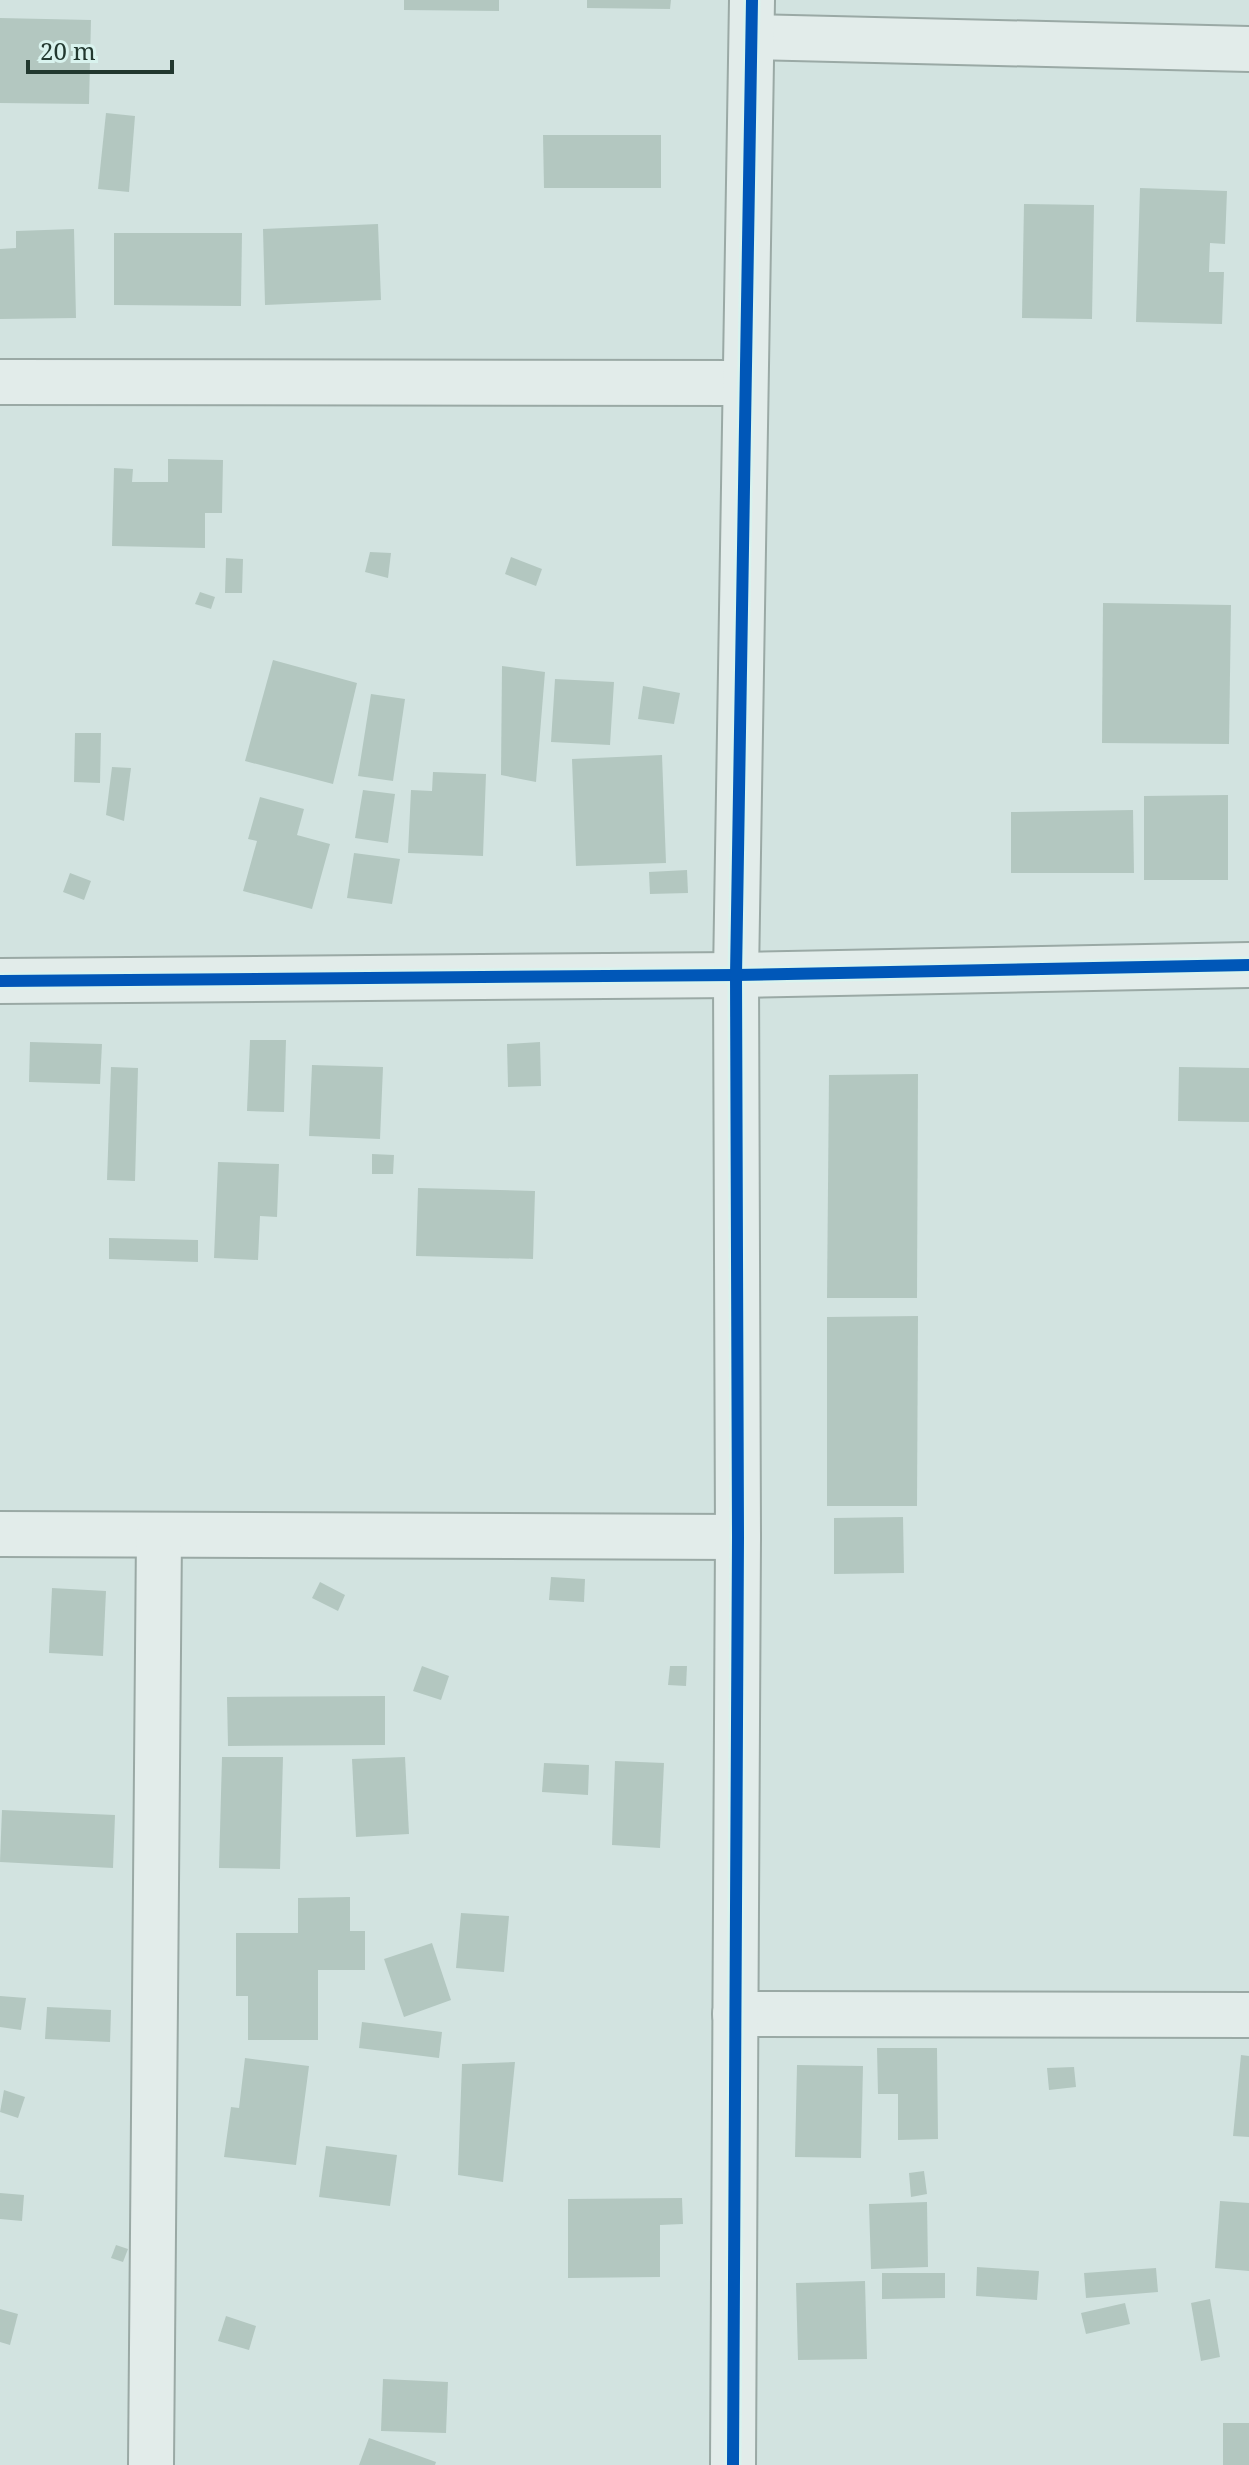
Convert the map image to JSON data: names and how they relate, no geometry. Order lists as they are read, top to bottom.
{
  "scale_bar": "20 m"
}
